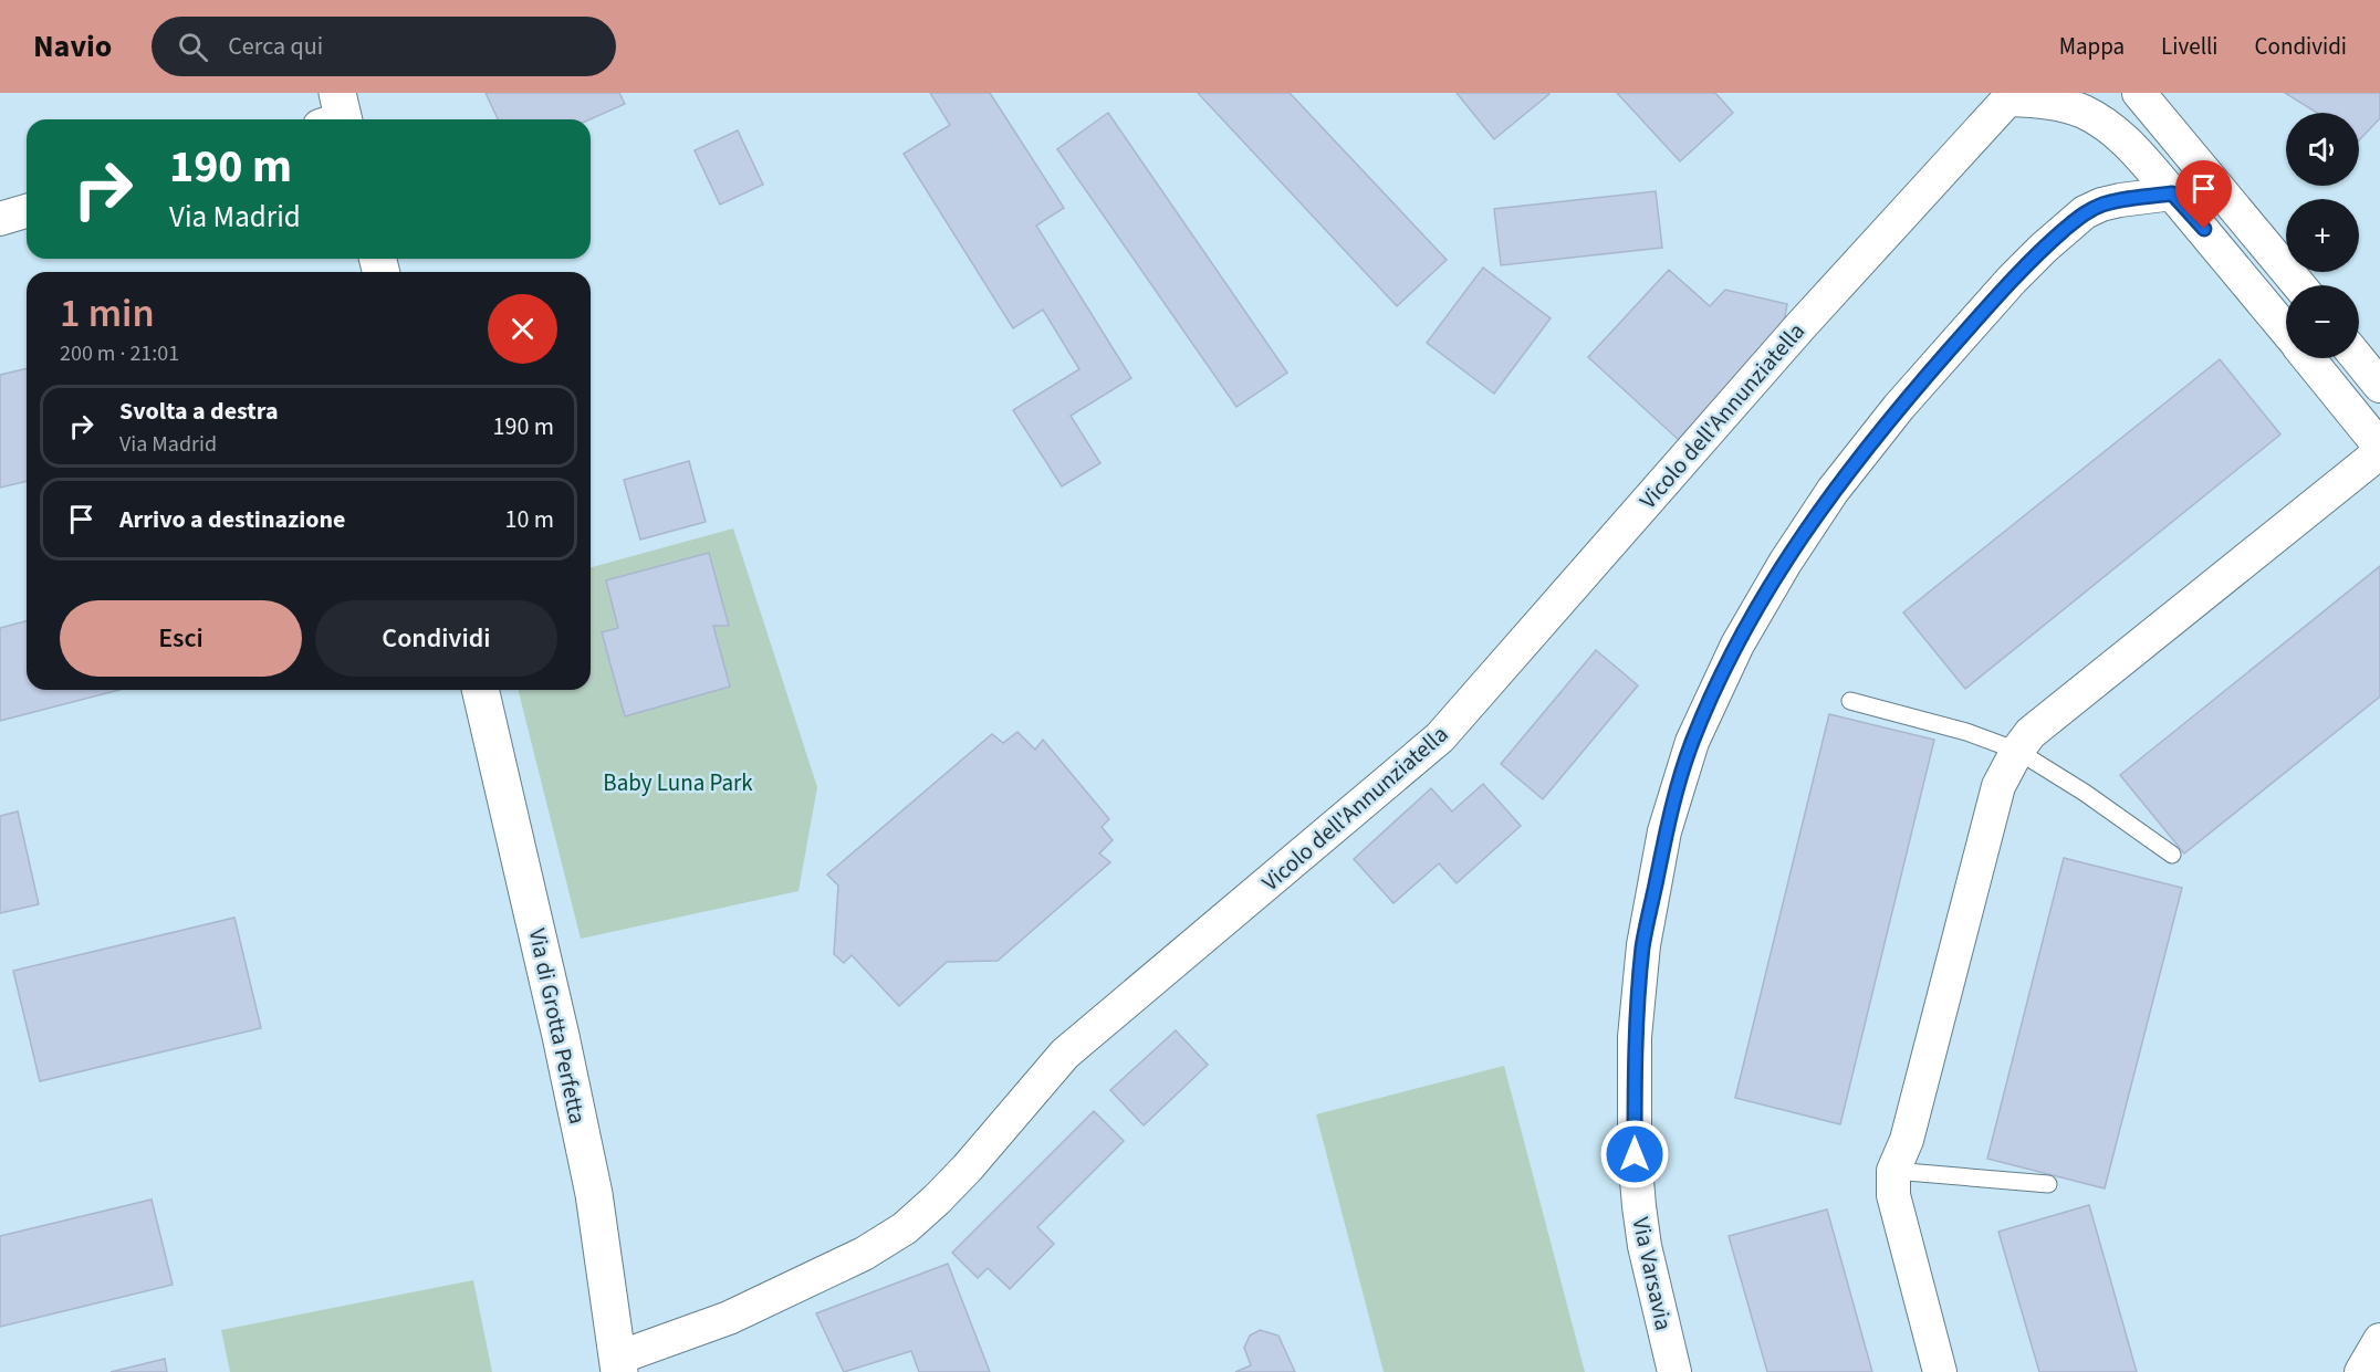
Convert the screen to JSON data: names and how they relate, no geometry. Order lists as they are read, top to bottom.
{
  "streets": {
    "street": ["Vicolo dell'Annunziatella", "Via di Grotta Perfetta", "Via Varsavia"]
  },
  "crossings": [
    ["Vicolo dell'Annunziatella", "Via di Grotta Perfetta"]
  ],
  "parks": ["Baby Luna Park"],
  "page": {
    "header": "Navio",
    "search": "Cerca qui",
    "nav": ["Mappa", "Livelli", "Condividi"],
    "map_buttons": ["+", "−"],
    "turn": ["190 m", "Via Madrid"],
    "heading": ["1 min", "200 m · 21:01"],
    "list": [
      {
        "name": "Svolta a destra",
        "note": "Via Madrid",
        "value": "190 m"
      },
      {
        "name": "Arrivo a destinazione",
        "value": "10 m"
      }
    ],
    "buttons": ["Esci", "Condividi"]
  }
}
